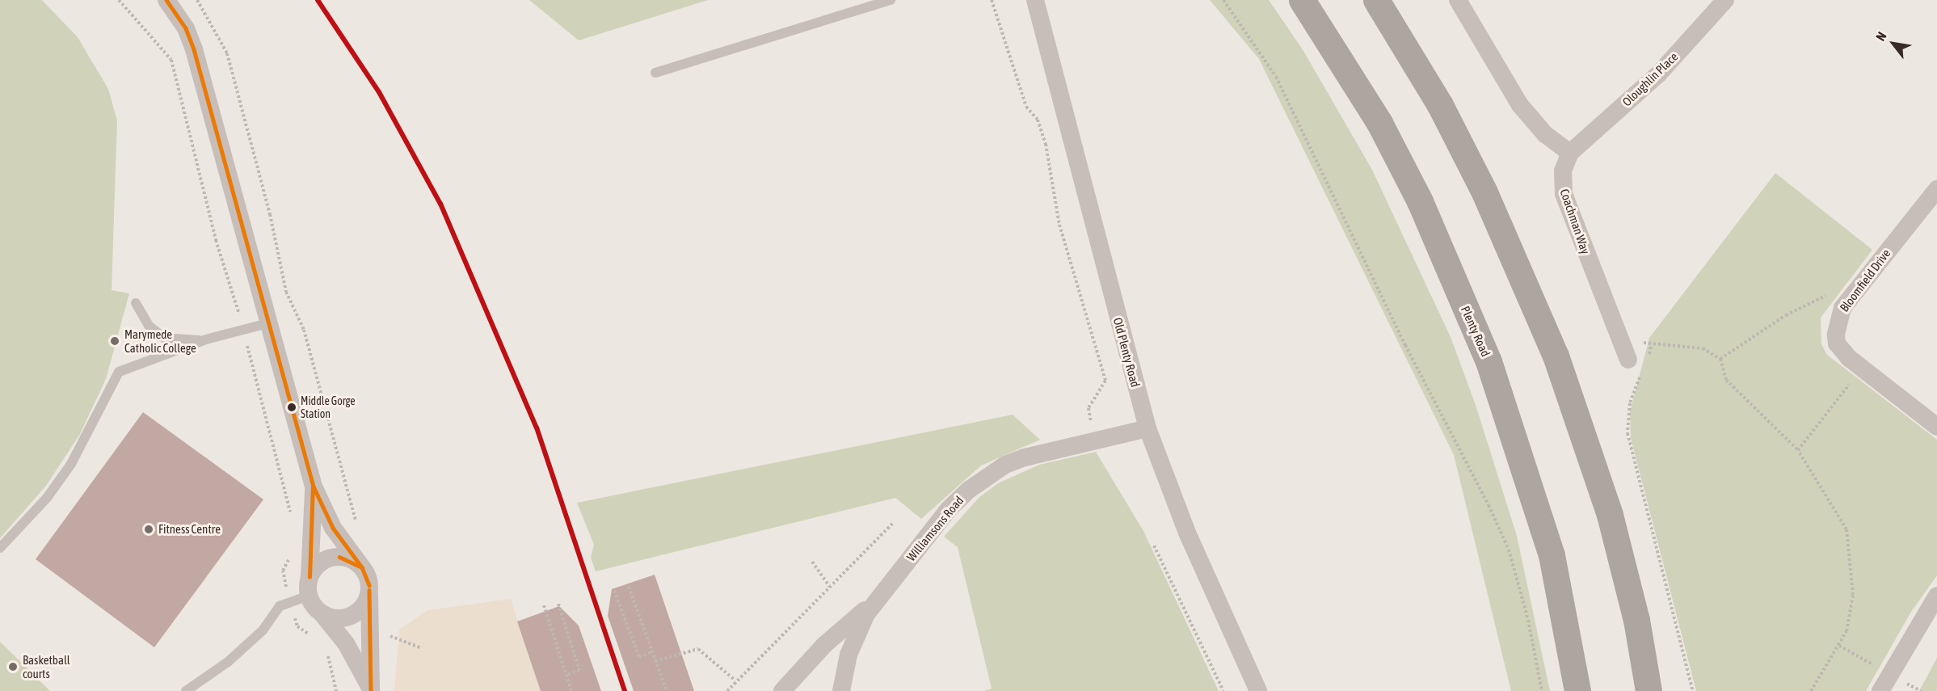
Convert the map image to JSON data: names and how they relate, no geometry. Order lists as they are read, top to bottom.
{
  "streets": {
    "highway": ["Plenty Road"],
    "street": [
      "Oloughlin Place",
      "Coachman Way",
      "Bloomfield Drive",
      "Old Plenty Road",
      "Williamsons Road"
    ]
  },
  "crossings": [
    ["Oloughlin Place", "Coachman Way"],
    ["Old Plenty Road", "Williamsons Road"]
  ],
  "places": [
    "Marymede Catholic College",
    "Middle Gorge Station",
    "Fitness Centre",
    "Basketball courts"
  ],
  "north": "top left"
}
